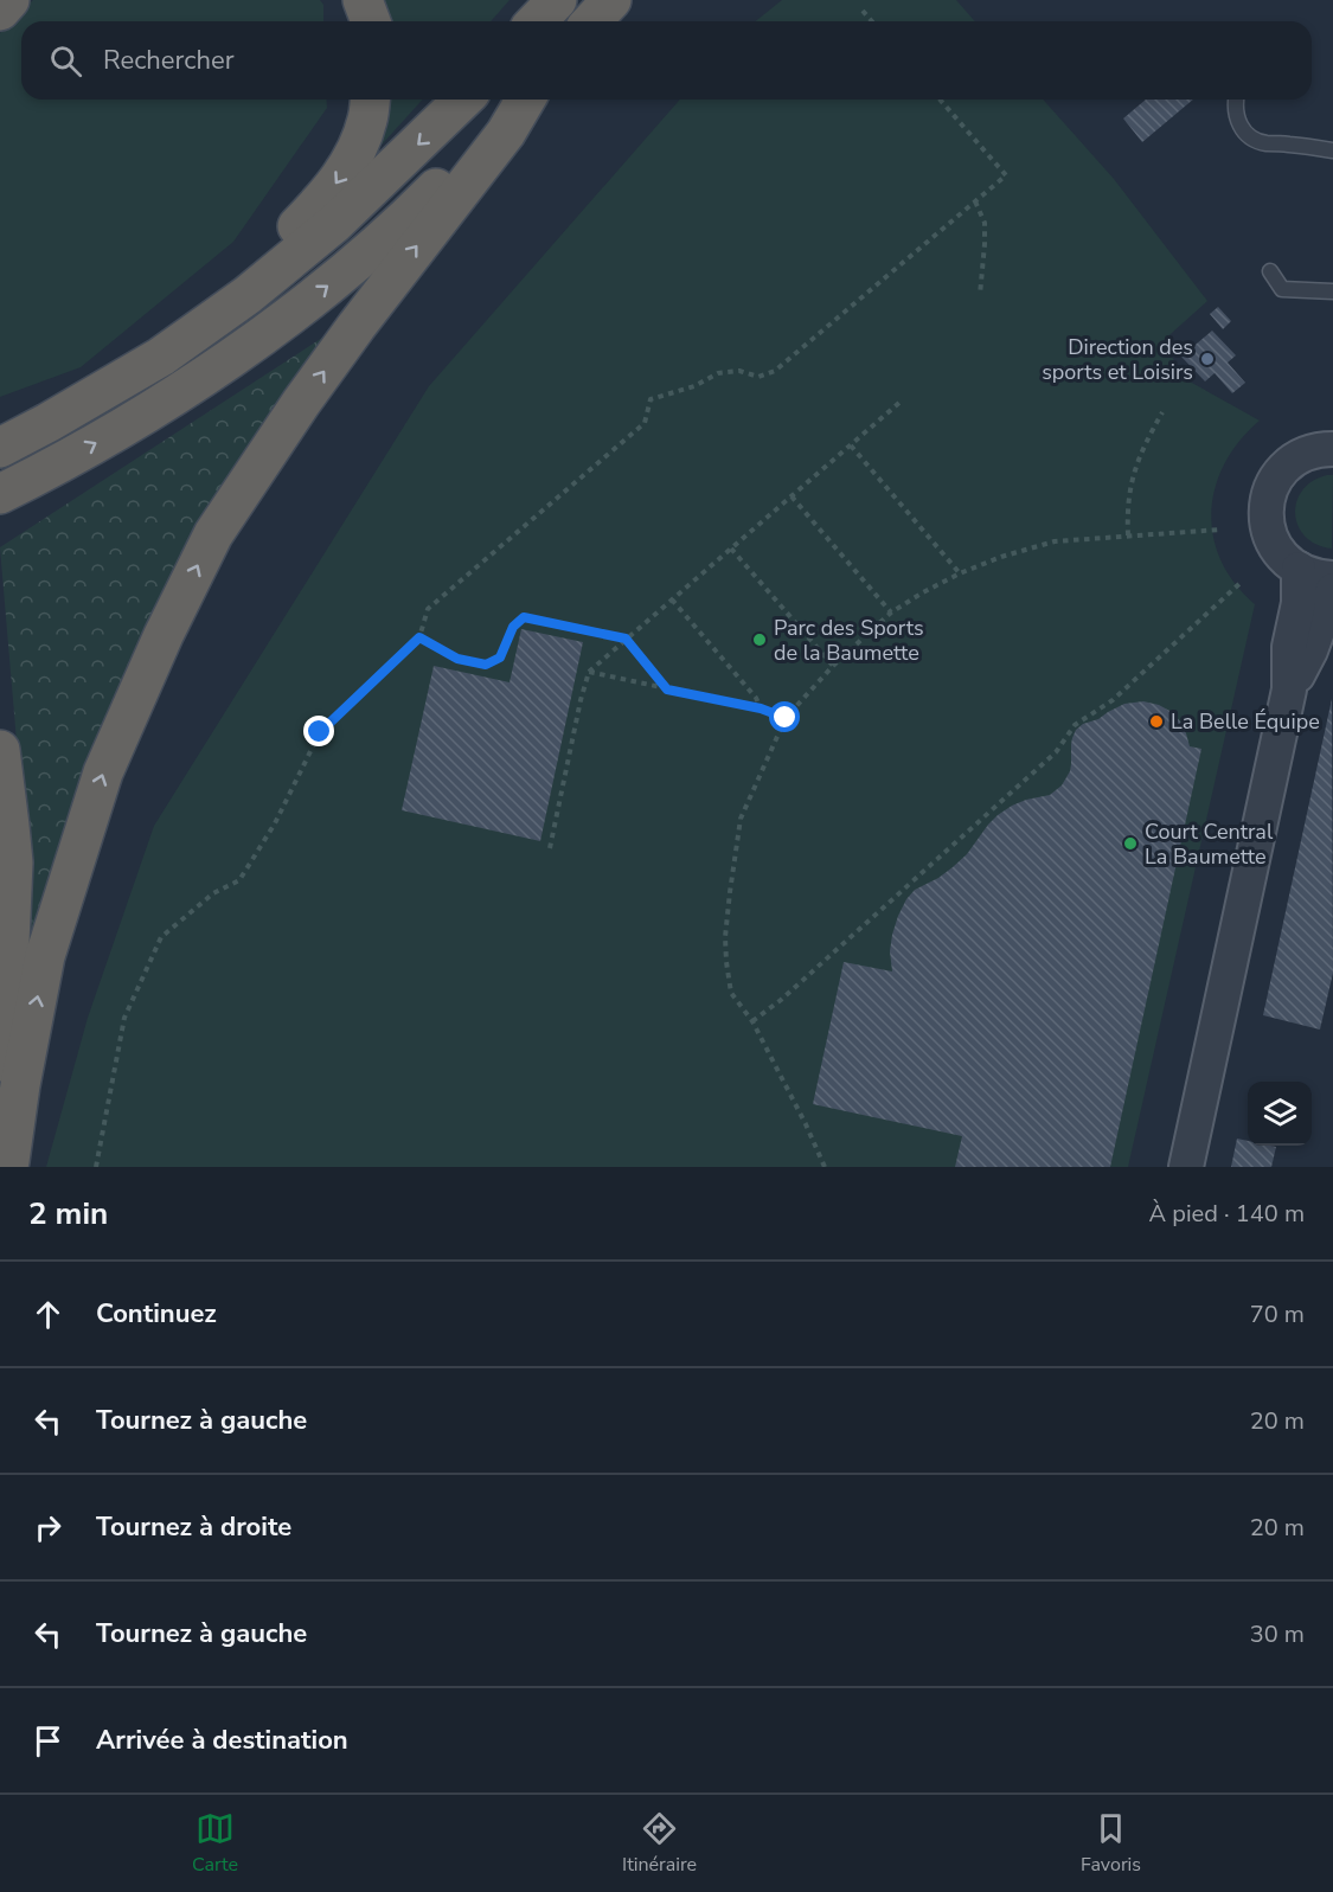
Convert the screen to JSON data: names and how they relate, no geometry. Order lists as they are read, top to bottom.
{
  "places": [
    "Direction des sports et Loisirs",
    "Parc des Sports de la Baumette",
    "La Belle Équipe",
    "Court Central La Baumette"
  ],
  "page": {
    "search": "Rechercher",
    "heading": ["2 min", "À pied · 140 m"],
    "list": [
      ["Continuez", "70 m"],
      ["Tournez à gauche", "20 m"],
      ["Tournez à droite", "20 m"],
      ["Tournez à gauche", "30 m"],
      "Arrivée à destination"
    ],
    "nav": ["Carte", "Itinéraire", "Favoris"]
  }
}
